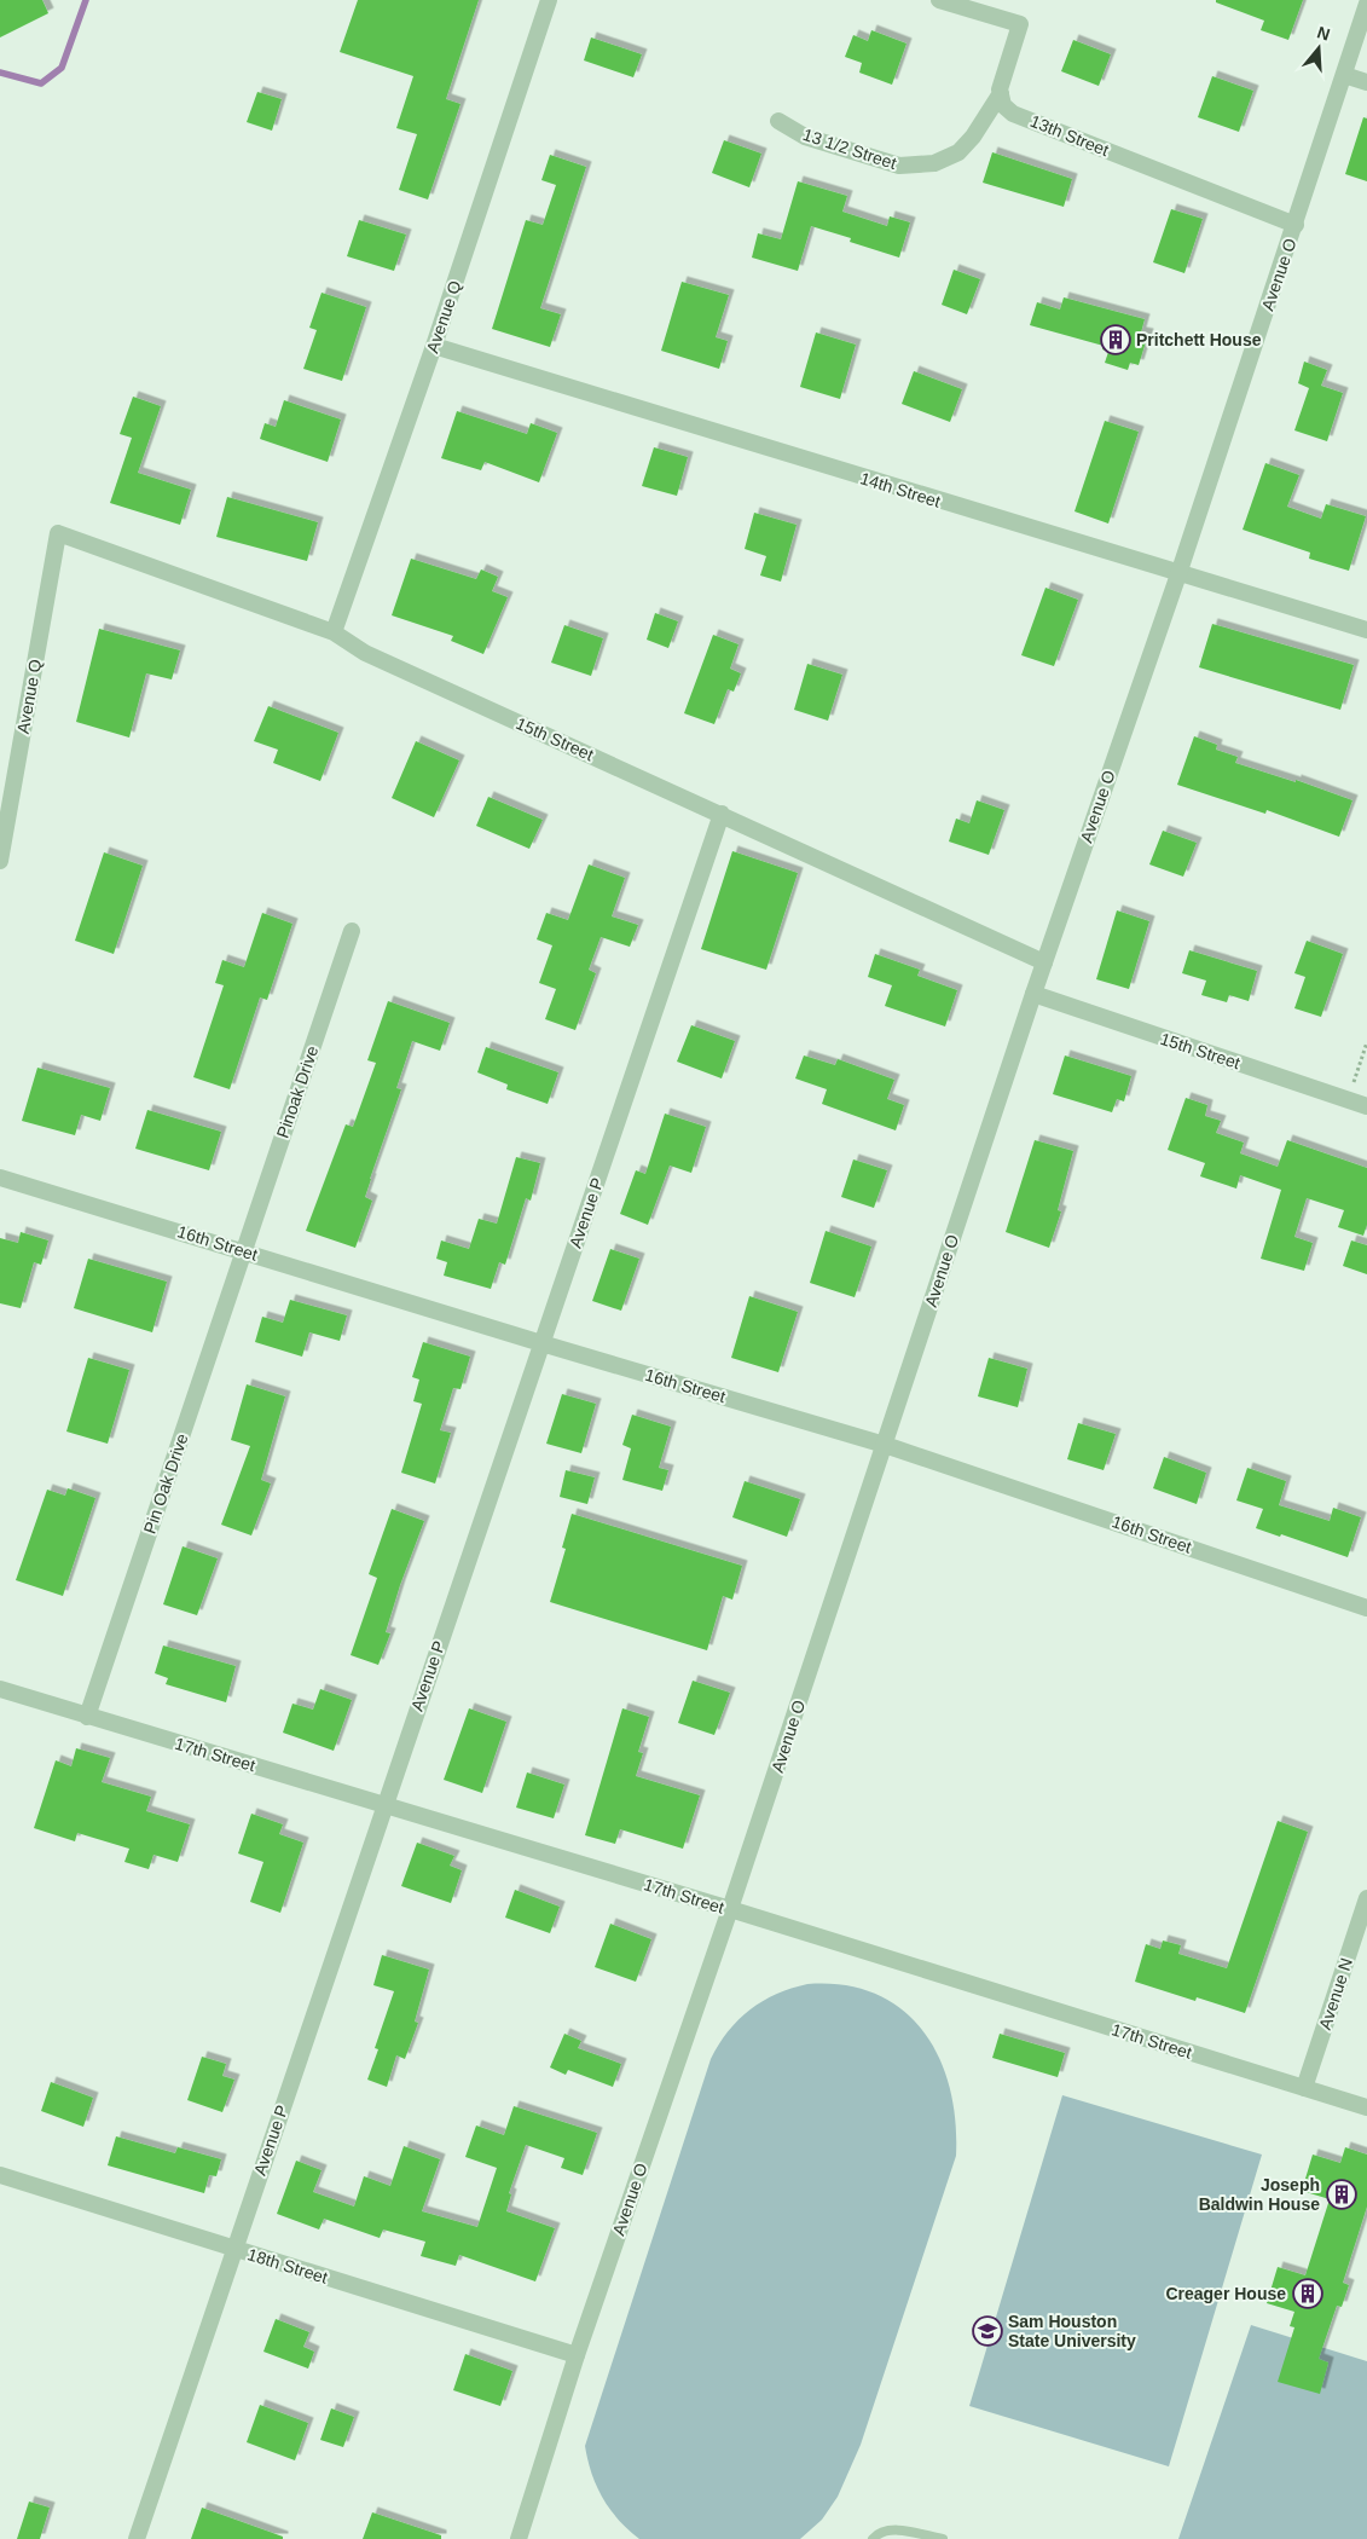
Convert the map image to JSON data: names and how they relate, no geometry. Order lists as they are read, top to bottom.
{
  "streets": {
    "street": [
      "13th Street",
      "13 1/2 Street",
      "Avenue O",
      "Avenue Q",
      "14th Street",
      "15th Street",
      "Pinoak Drive",
      "Avenue P",
      "16th Street",
      "Pin Oak Drive",
      "17th Street",
      "Avenue N",
      "18th Street"
    ]
  },
  "crossings": [
    ["13th Street", "13 1/2 Street"],
    ["13th Street", "Avenue O"],
    ["Avenue O", "14th Street"],
    ["Avenue O", "15th Street"],
    ["Avenue O", "16th Street"],
    ["Avenue O", "17th Street"],
    ["Avenue O", "18th Street"],
    ["Avenue Q", "14th Street"],
    ["Avenue Q", "15th Street"],
    ["15th Street", "Avenue P"],
    ["Pinoak Drive", "16th Street"],
    ["Pinoak Drive", "Pin Oak Drive"],
    ["Avenue P", "16th Street"],
    ["Avenue P", "17th Street"],
    ["Avenue P", "18th Street"],
    ["16th Street", "Pin Oak Drive"],
    ["Pin Oak Drive", "17th Street"],
    ["17th Street", "Avenue N"]
  ],
  "places": {
    "building": ["Pritchett House", "Joseph Baldwin House", "Creager House"],
    "school or university": ["Sam Houston State University"]
  },
  "north": "top"
}
